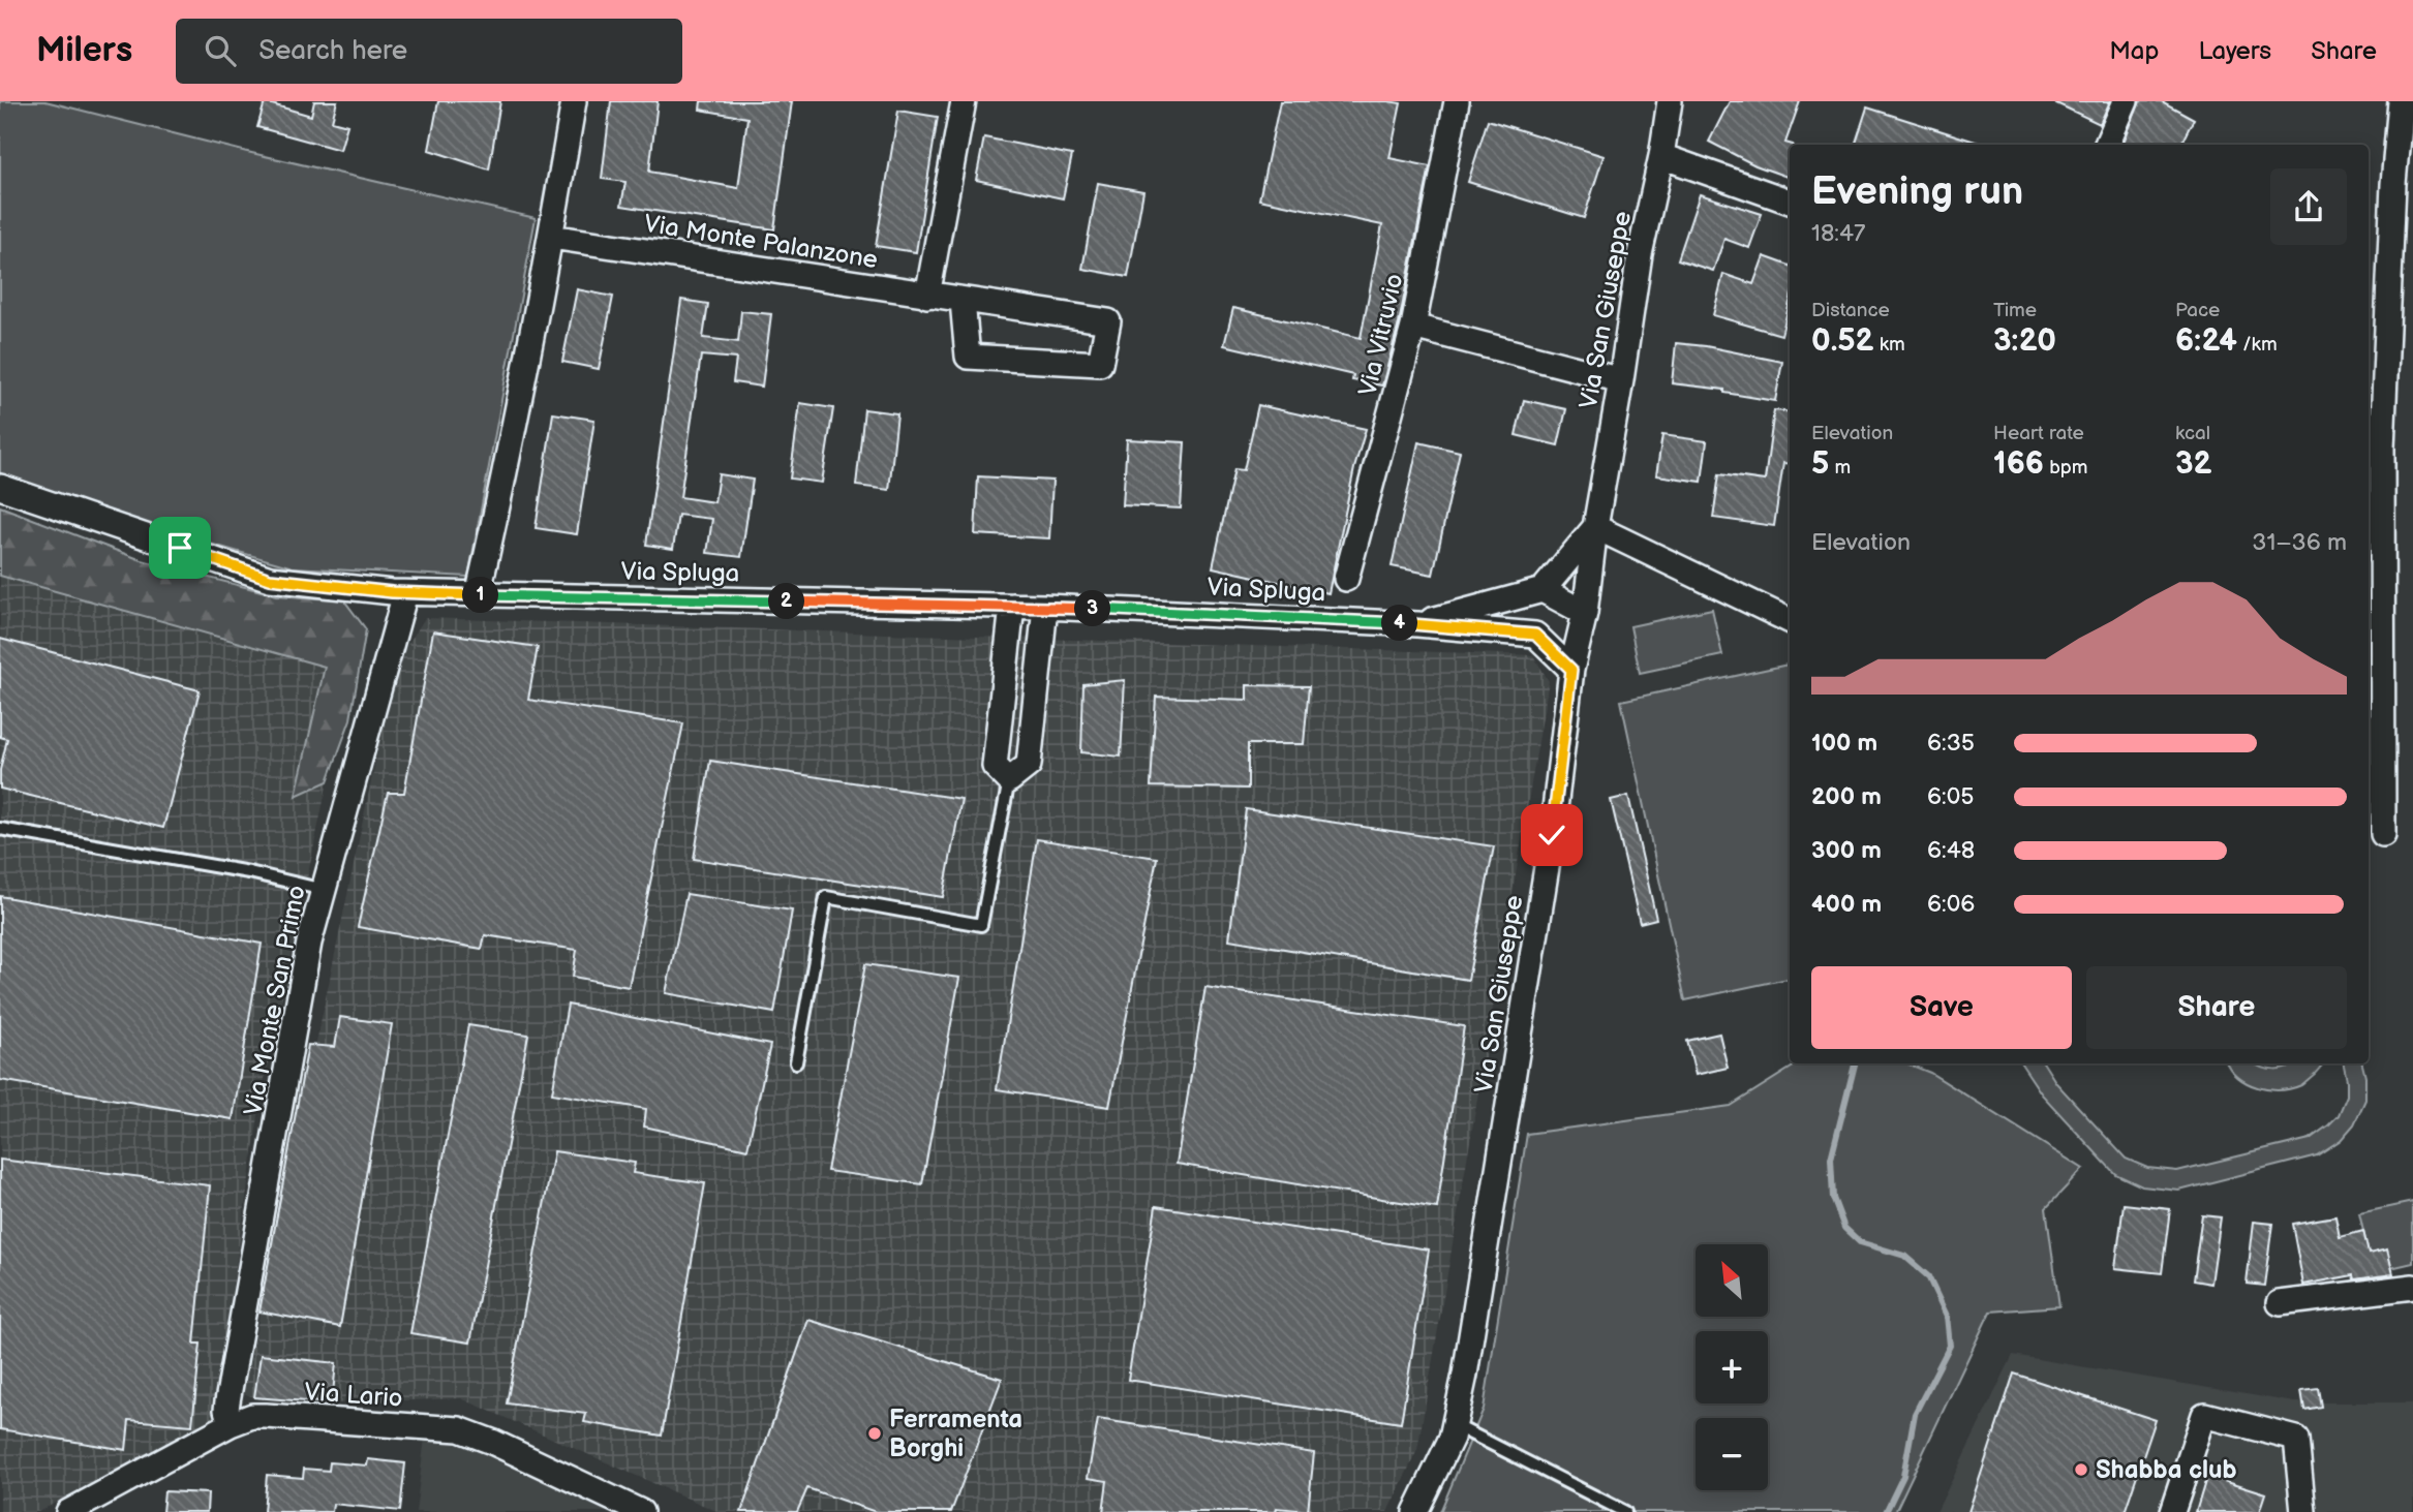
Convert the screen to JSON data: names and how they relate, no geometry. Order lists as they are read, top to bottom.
{
  "streets": {
    "street": [
      "Via Monte Palanzone",
      "Via San Giuseppe",
      "Via Vitruvio",
      "Via Spluga",
      "Via Monte San Primo",
      "Via Lario"
    ]
  },
  "crossings": [
    ["Via San Giuseppe", "Via Spluga"],
    ["Via Spluga", "Via Monte San Primo"],
    ["Via Monte San Primo", "Via Lario"]
  ],
  "places": ["Ferramenta Borghi", "Shabba club"],
  "north": "top left",
  "page": {
    "header": "Milers",
    "search": "Search here",
    "nav": ["Map", "Layers", "Share"],
    "heading": ["Evening run", "18:47"],
    "stats": [
      ["Distance", "0.52 km"],
      ["Time", "3:20"],
      ["Pace", "6:24 /km"],
      ["Elevation", "5 m"],
      ["Heart rate", "166 bpm"],
      ["kcal", "32"]
    ],
    "chart": ["Elevation", "31–36 m"],
    "pins": [
      "1",
      "2",
      "3",
      "4"
    ],
    "list": [
      {
        "name": "100 m",
        "note": "6:35"
      },
      {
        "name": "200 m",
        "note": "6:05"
      },
      {
        "name": "300 m",
        "note": "6:48"
      },
      {
        "name": "400 m",
        "note": "6:06"
      }
    ],
    "buttons": ["Save", "Share"],
    "map_buttons": ["+", "−"]
  }
}
